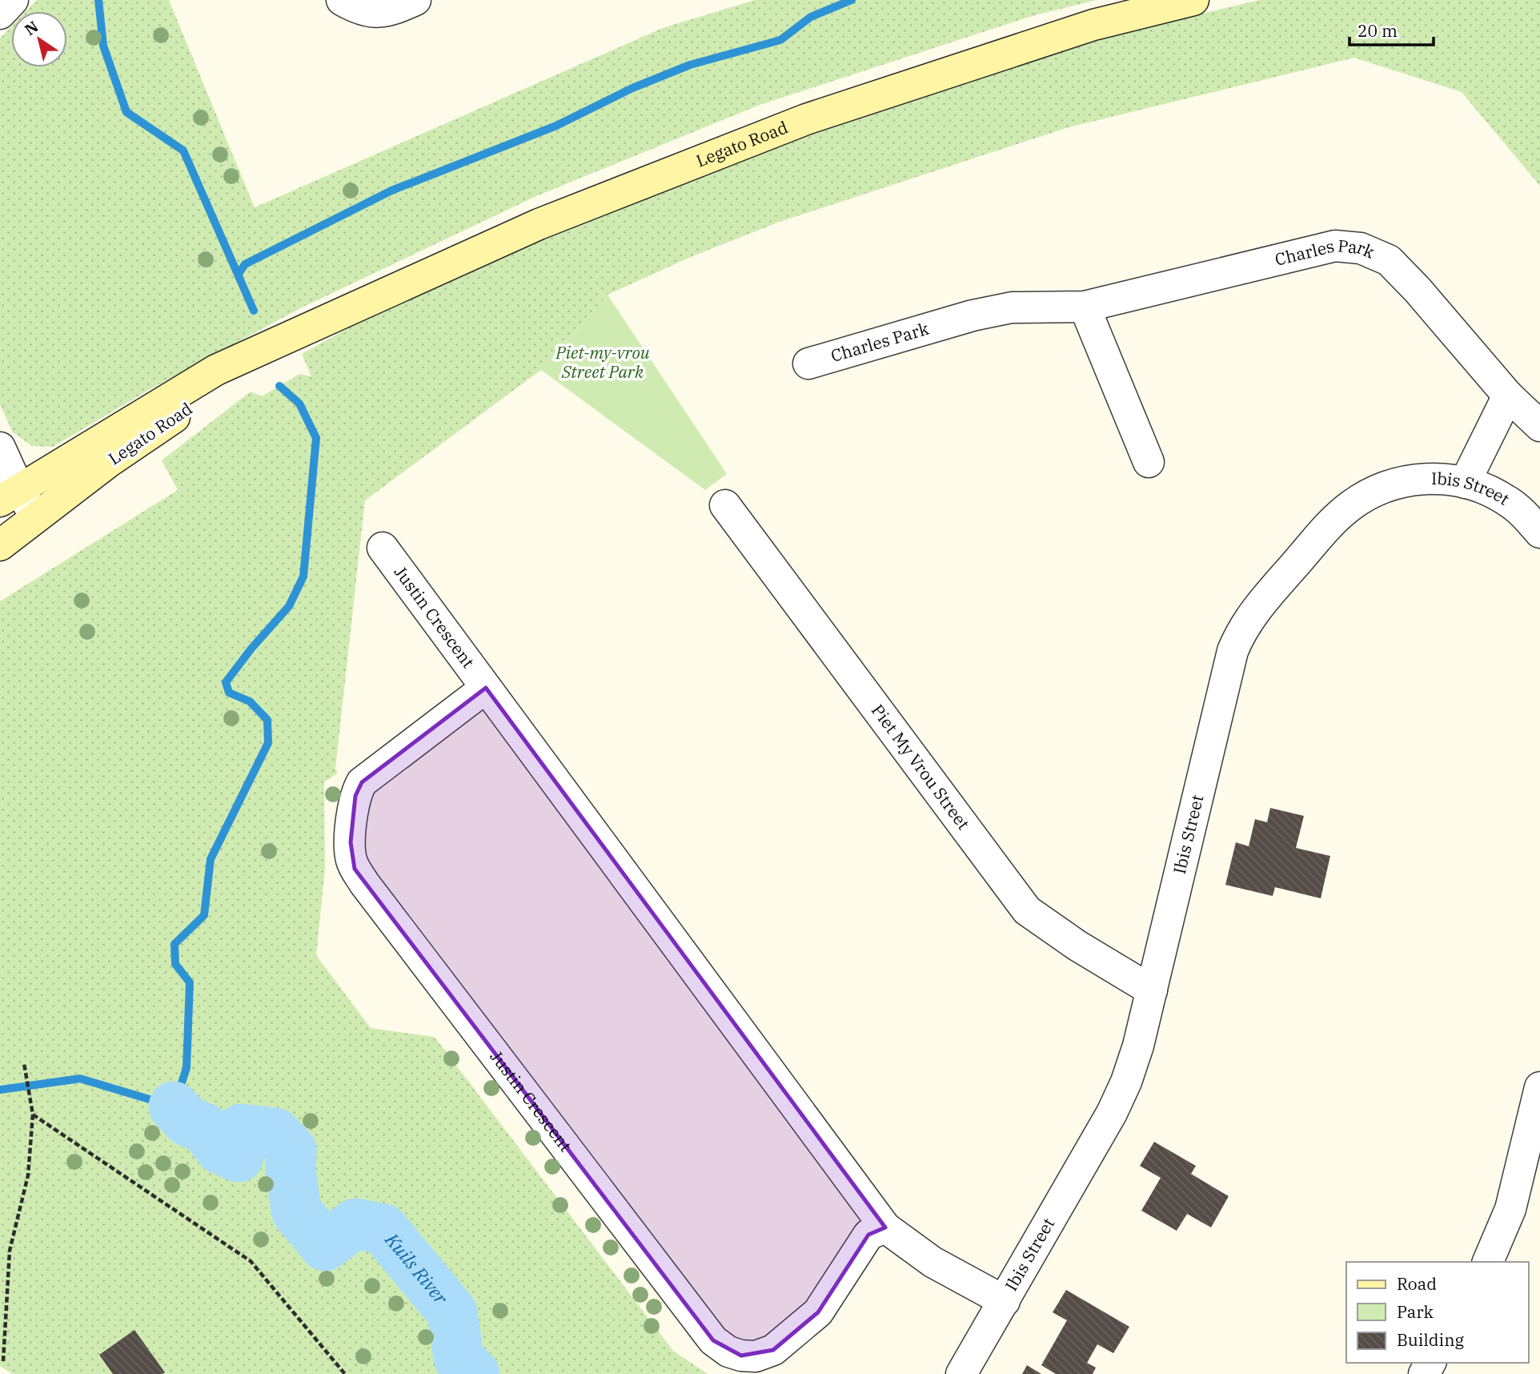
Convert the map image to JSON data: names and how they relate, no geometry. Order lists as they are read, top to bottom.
{
  "streets": {
    "street": [
      "Legato Road",
      "Charles Park",
      "Ibis Street",
      "Justin Crescent",
      "Piet My Vrou Street"
    ]
  },
  "crossings": [
    ["Ibis Street", "Justin Crescent"],
    ["Ibis Street", "Piet My Vrou Street"]
  ],
  "water": ["Kuils River"],
  "parks": ["Piet-my-vrou Street Park"],
  "legend": ["Road", "Park", "Building"],
  "scale_bar": "20 m",
  "north": "top left"
}
